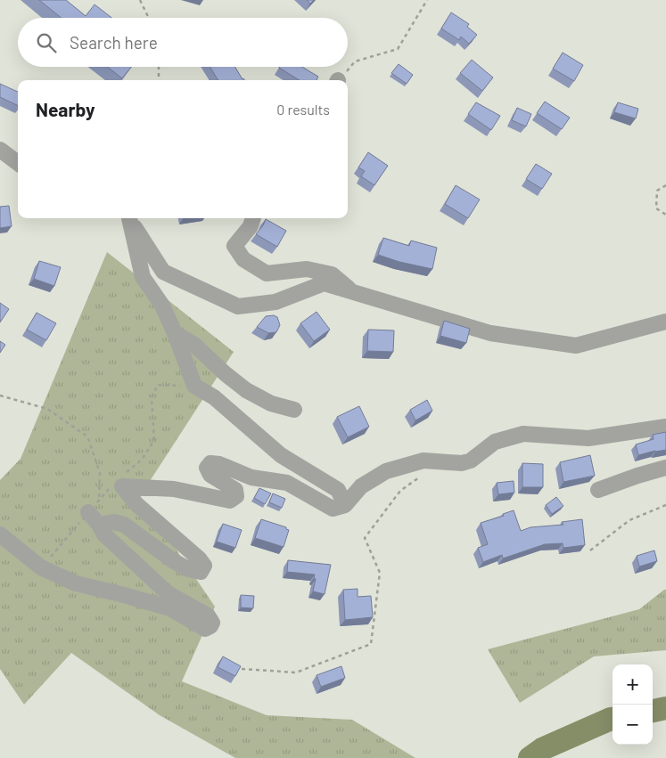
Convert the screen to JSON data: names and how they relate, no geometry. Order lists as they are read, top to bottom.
{
  "page": {
    "search": "Search here",
    "heading": ["Nearby", "0 results"],
    "map_buttons": ["+", "−"]
  }
}
